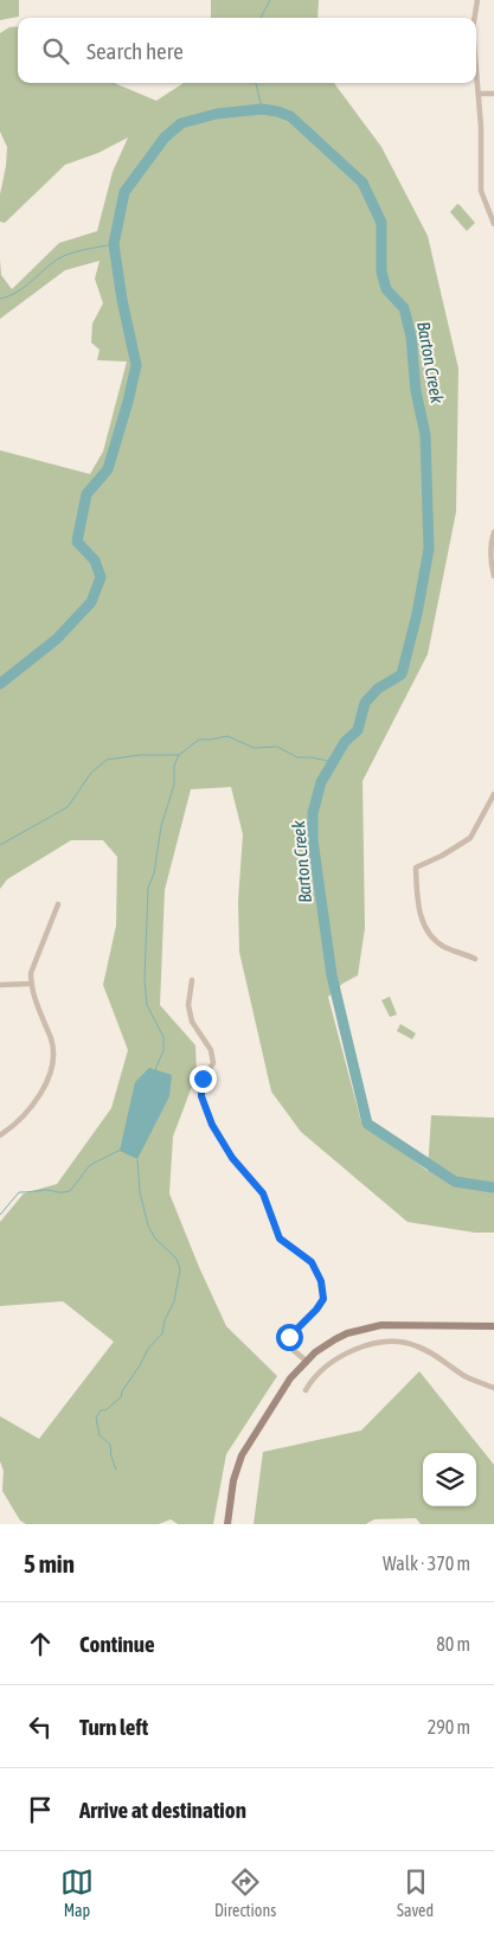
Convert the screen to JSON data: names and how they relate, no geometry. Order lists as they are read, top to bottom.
{
  "water": ["Barton Creek"],
  "page": {
    "search": "Search here",
    "heading": ["5 min", "Walk · 370 m"],
    "list": [
      ["Continue", "80 m"],
      ["Turn left", "290 m"],
      "Arrive at destination"
    ],
    "nav": ["Map", "Directions", "Saved"]
  }
}
